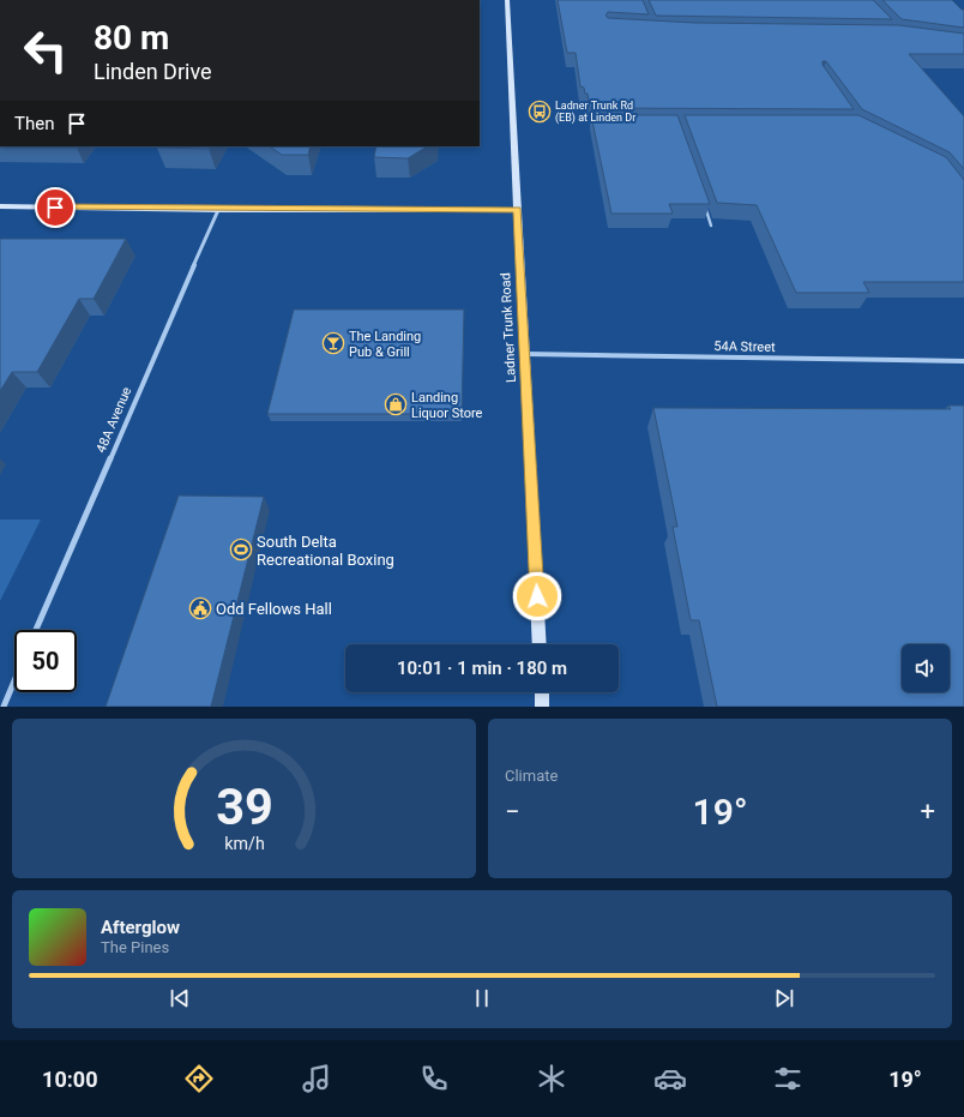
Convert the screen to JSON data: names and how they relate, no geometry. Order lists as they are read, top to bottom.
{
  "streets": {
    "main road": ["Ladner Trunk Road"],
    "street": ["54A Street", "48A Avenue"]
  },
  "crossings": [
    ["Ladner Trunk Road", "54A Street"]
  ],
  "places": {
    "bus stop": ["Ladner Trunk Rd (EB) at Linden Dr"],
    "bar": ["The Landing Pub & Grill"],
    "shop": ["Landing Liquor Store"],
    "sports": ["South Delta Recreational Boxing"],
    "public building": ["Odd Fellows Hall"]
  },
  "page": {
    "turn": ["80 m", "Linden Drive"],
    "then": "Then",
    "limit": "50",
    "trip": "10:01 · 1 min · 180 m",
    "tile": "Climate",
    "heat": ["−", "19°", "+"],
    "song": ["Afterglow", "The Pines"],
    "tabs": ["10:00", "19°"],
    "gauge": ["39", "km/h"]
  }
}
